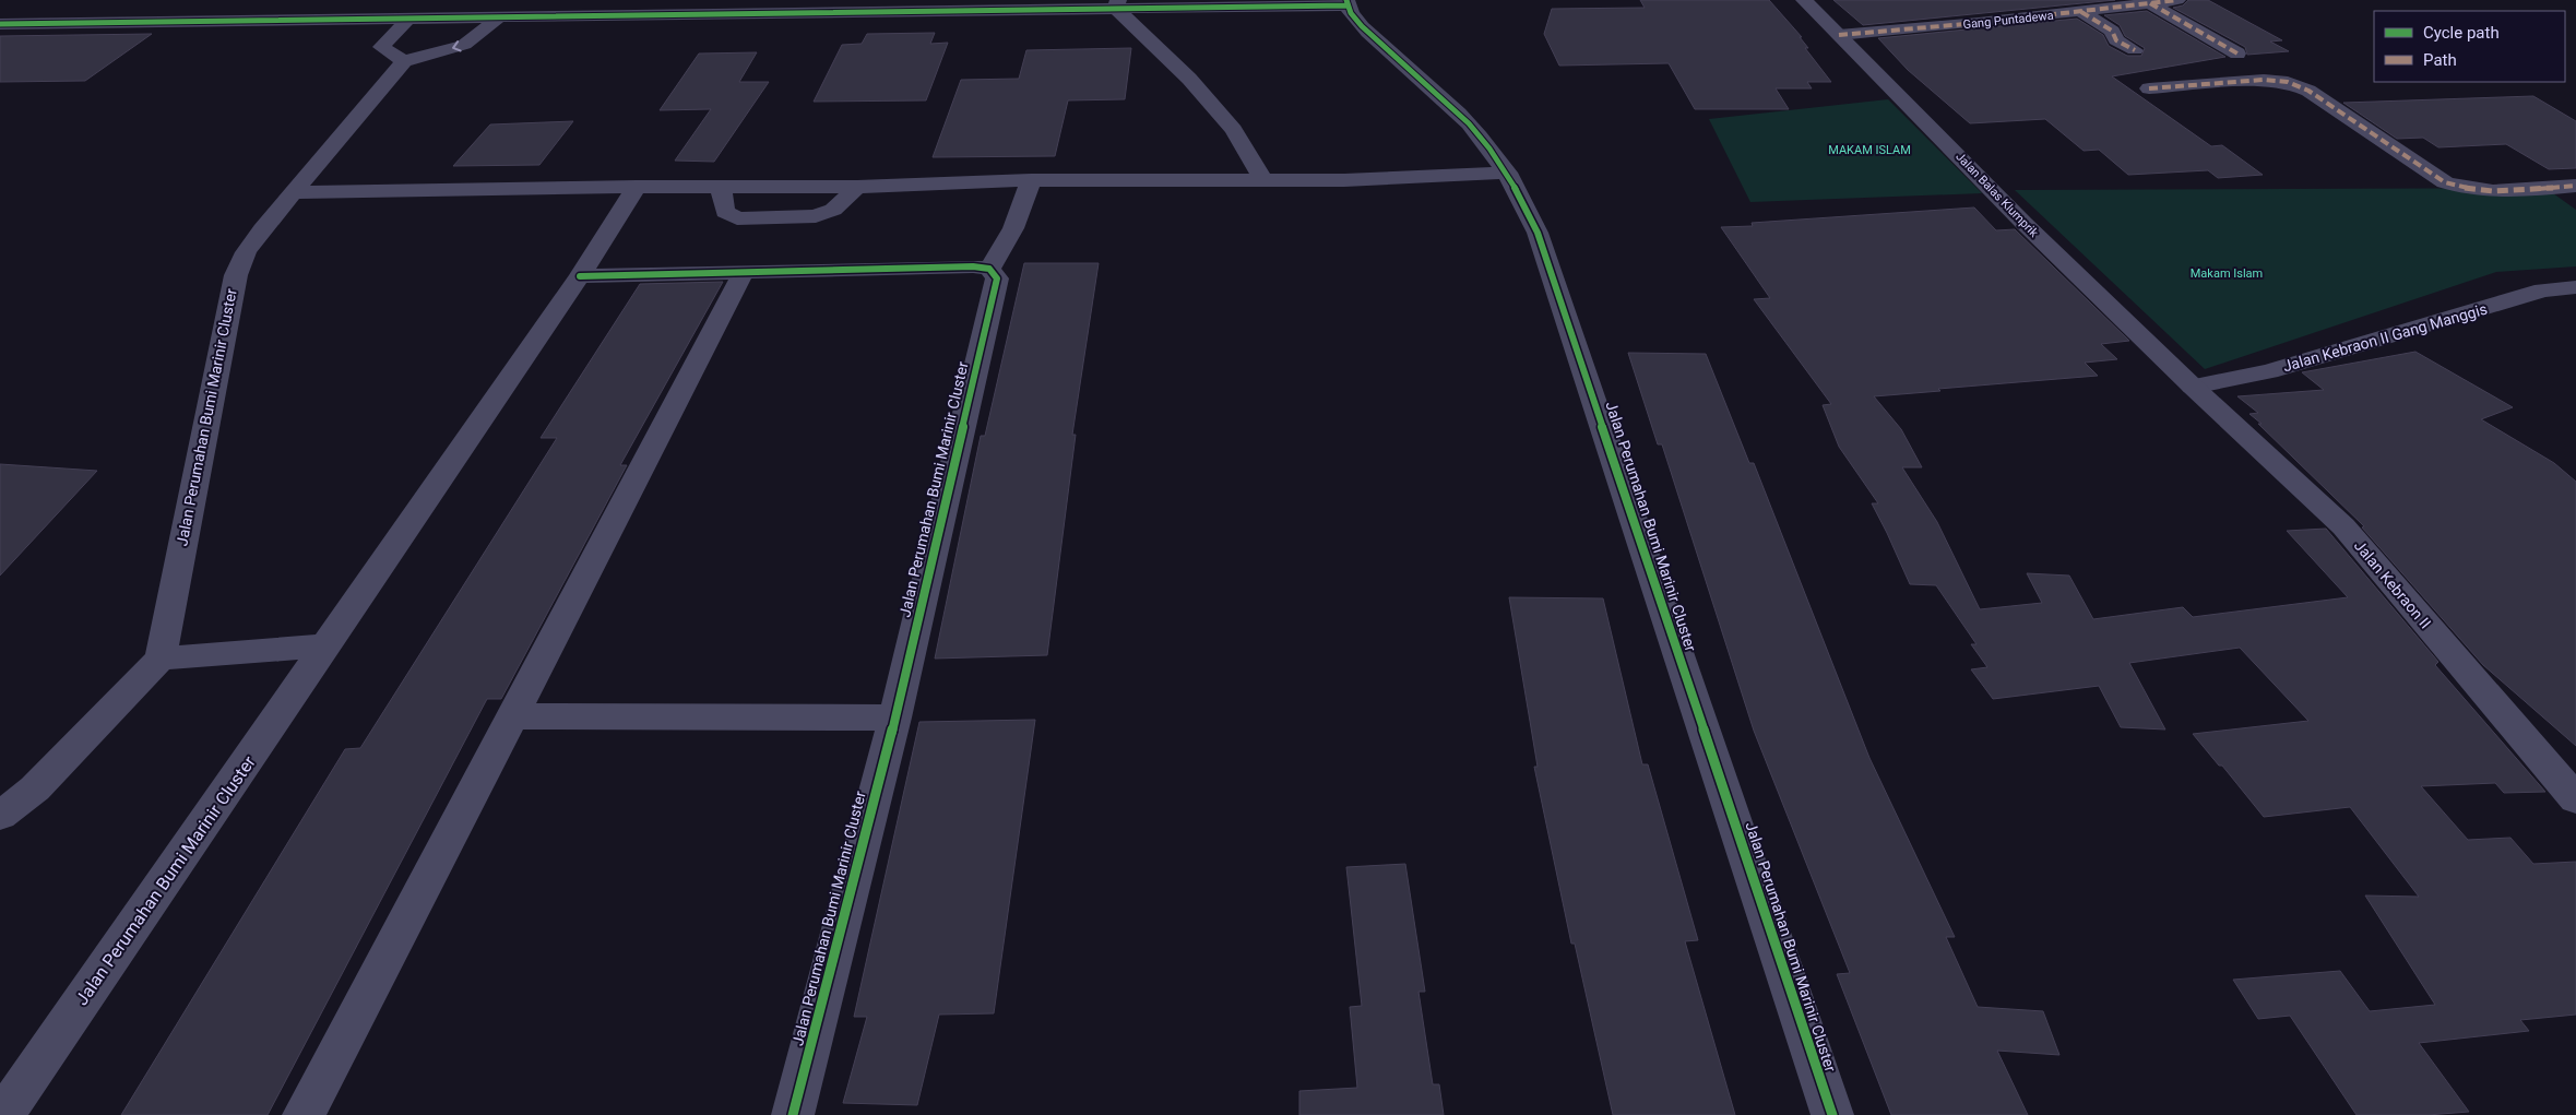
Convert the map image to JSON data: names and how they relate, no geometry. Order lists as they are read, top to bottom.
{
  "streets": {
    "street": [
      "Gang Puntadewa",
      "Jalan Balas Klumprik",
      "Jalan Kebraon II Gang Manggis",
      "Jalan Perumahan Bumi Marinir Cluster",
      "Jalan Kebraon II"
    ]
  },
  "crossings": [
    ["Gang Puntadewa", "Jalan Balas Klumprik"],
    ["Jalan Balas Klumprik", "Jalan Kebraon II Gang Manggis"],
    ["Jalan Balas Klumprik", "Jalan Kebraon II"],
    ["Jalan Kebraon II Gang Manggis", "Jalan Kebraon II"]
  ],
  "parks": ["MAKAM ISLAM", "Makam Islam"],
  "legend": ["Cycle path", "Path"]
}
